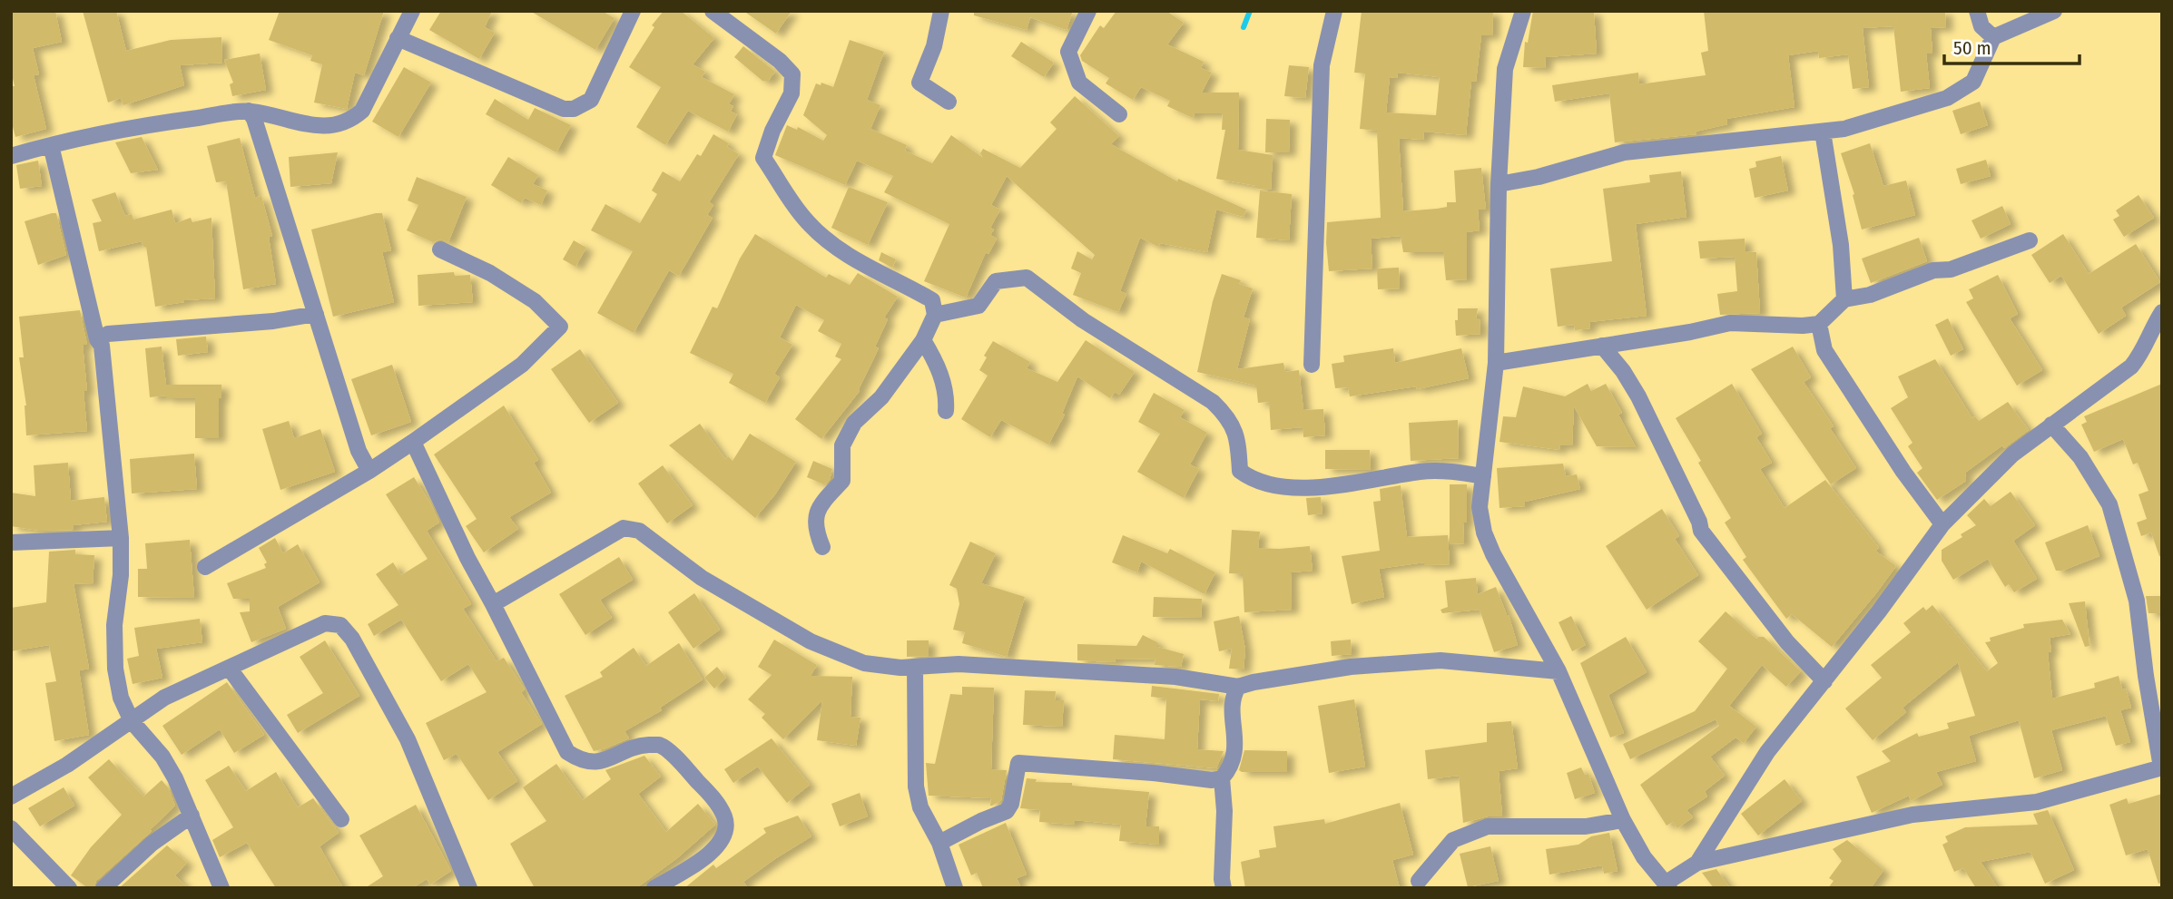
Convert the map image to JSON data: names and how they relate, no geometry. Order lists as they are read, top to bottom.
{
  "scale_bar": "50 m"
}
